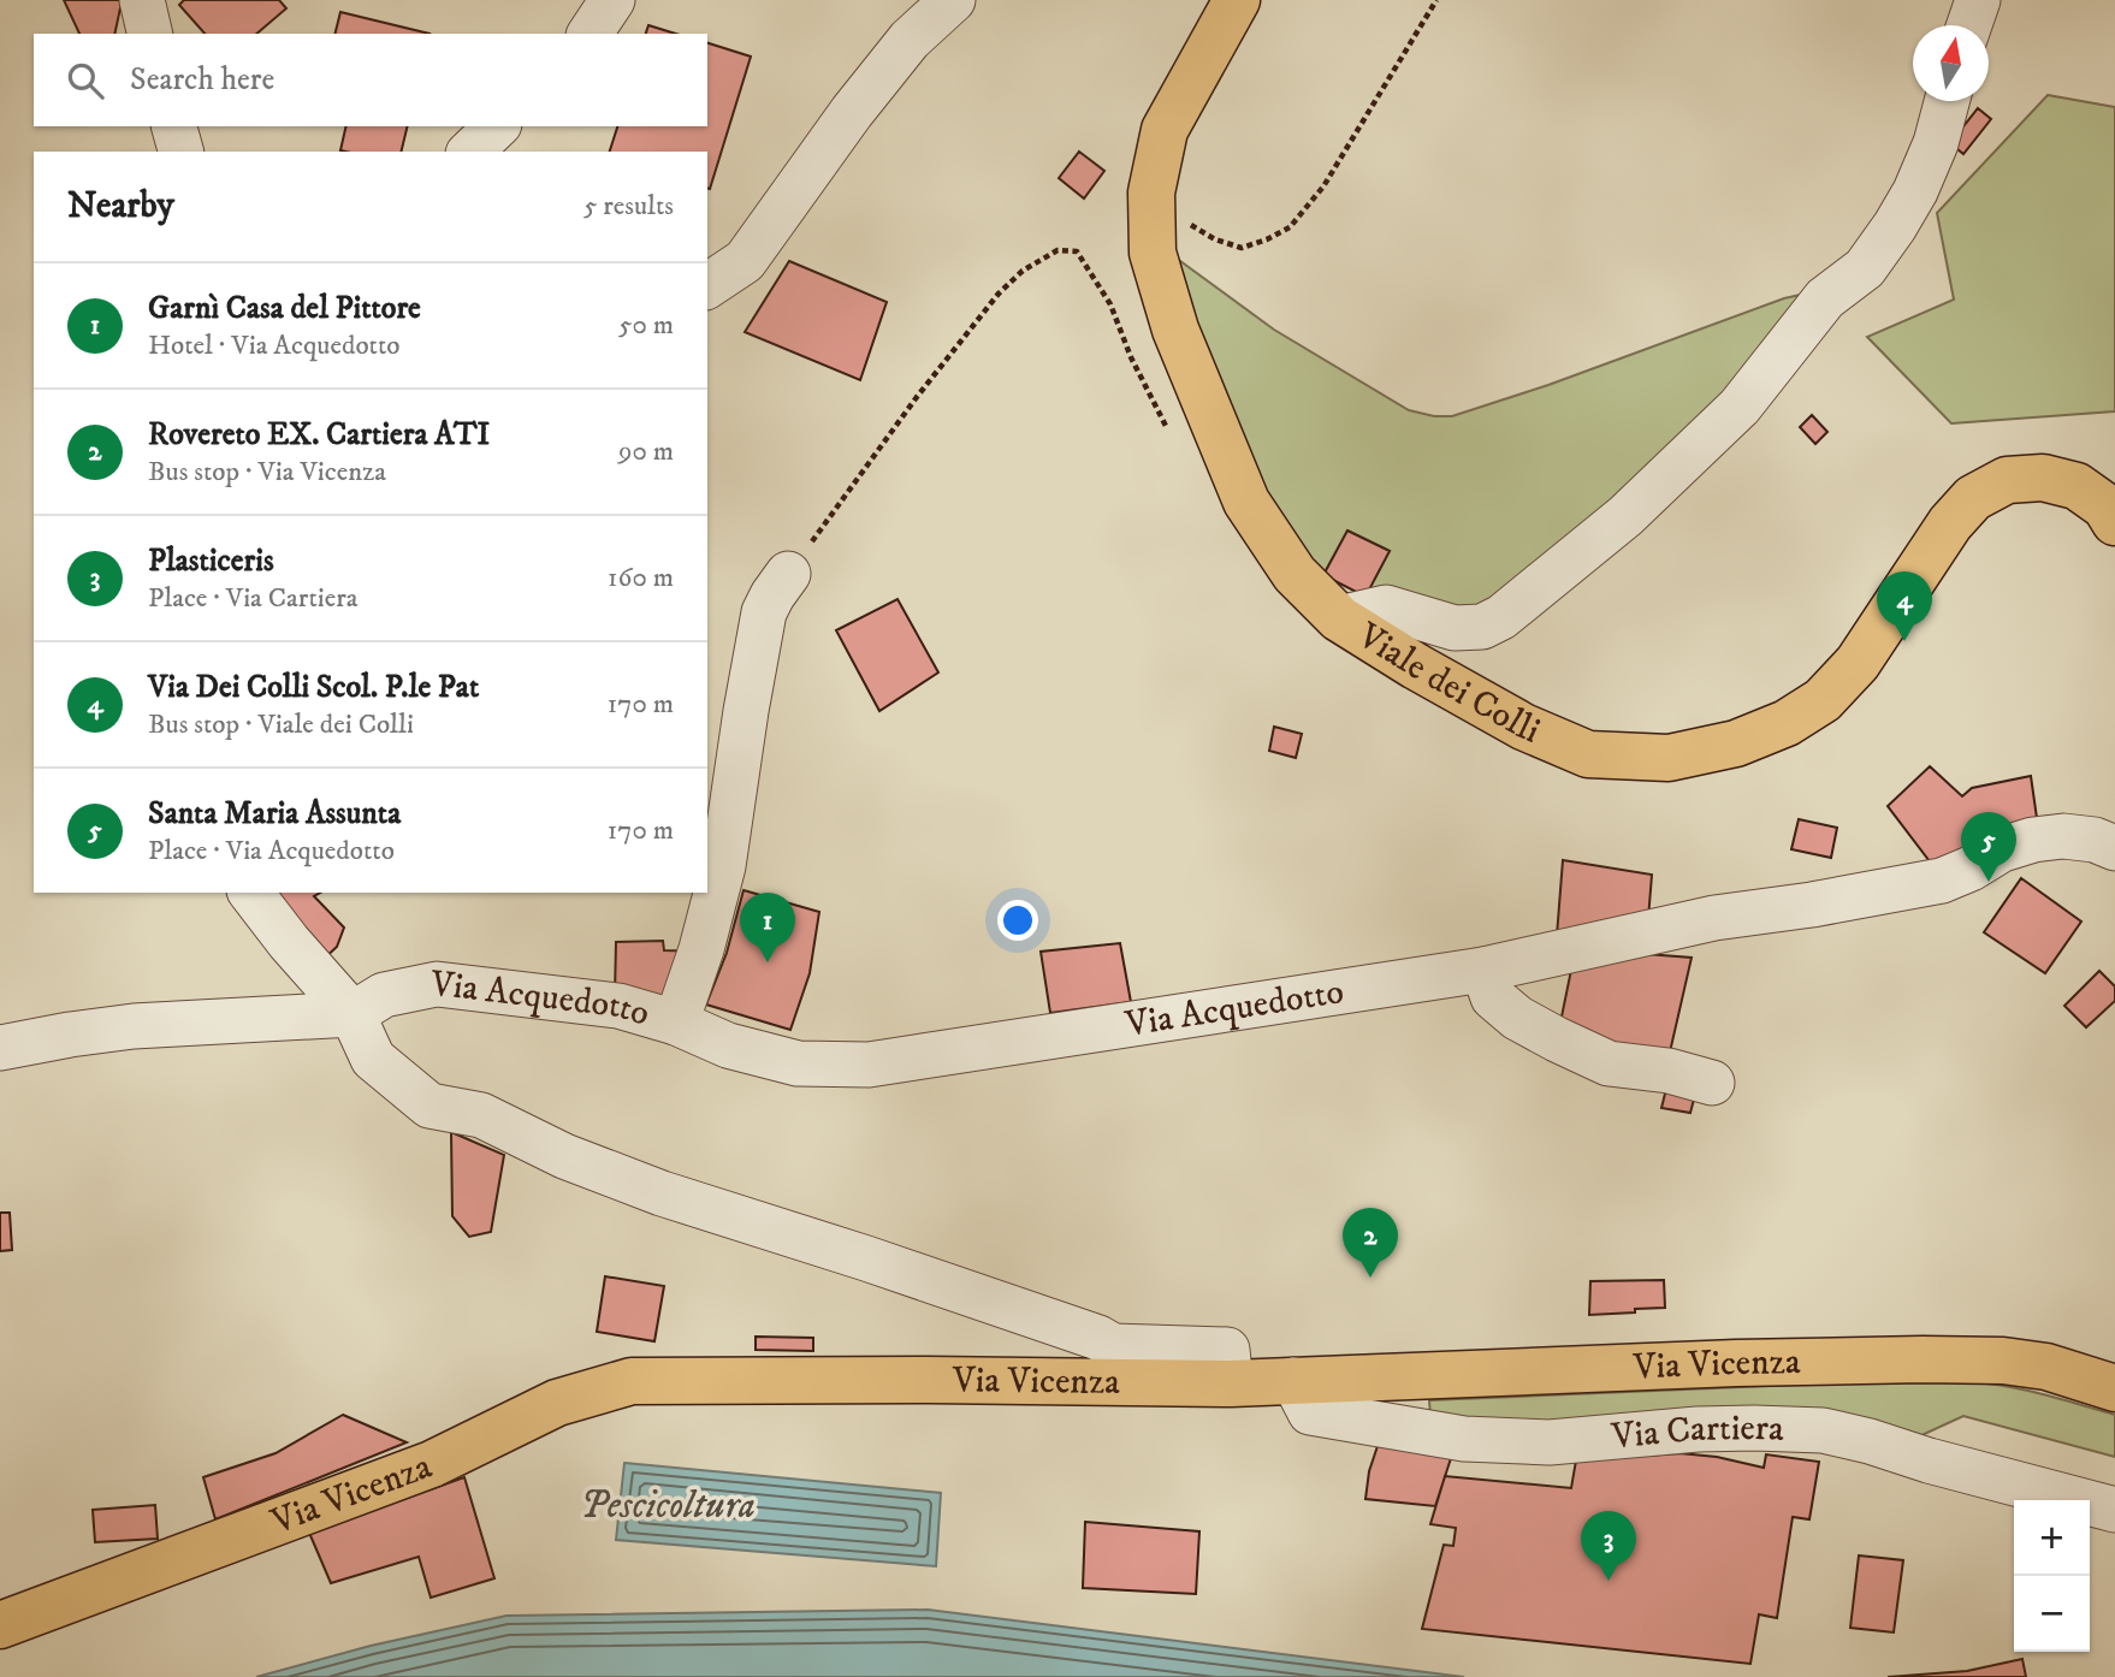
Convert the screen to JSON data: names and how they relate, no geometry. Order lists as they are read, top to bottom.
{
  "streets": {
    "main road": ["Viale dei Colli", "Via Vicenza"],
    "street": ["Via Acquedotto", "Via Cartiera"]
  },
  "crossings": [
    ["Via Vicenza", "Via Cartiera"]
  ],
  "water": ["Pescicoltura"],
  "north": "top",
  "page": {
    "search": "Search here",
    "heading": ["Nearby", "5 results"],
    "list": [
      {
        "mark": "1",
        "name": "Garnì Casa del Pittore",
        "note": "Hotel · Via Acquedotto",
        "value": "50 m"
      },
      {
        "mark": "2",
        "name": "Rovereto EX. Cartiera ATI",
        "note": "Bus stop · Via Vicenza",
        "value": "90 m"
      },
      {
        "mark": "3",
        "name": "Plasticeris",
        "note": "Place · Via Cartiera",
        "value": "160 m"
      },
      {
        "mark": "4",
        "name": "Via Dei Colli Scol. P.le Pat",
        "note": "Bus stop · Viale dei Colli",
        "value": "170 m"
      },
      {
        "mark": "5",
        "name": "Santa Maria Assunta",
        "note": "Place · Via Acquedotto",
        "value": "170 m"
      }
    ],
    "pins": [
      "4",
      "5",
      "1",
      "2",
      "3"
    ],
    "map_buttons": ["+", "−"]
  }
}
